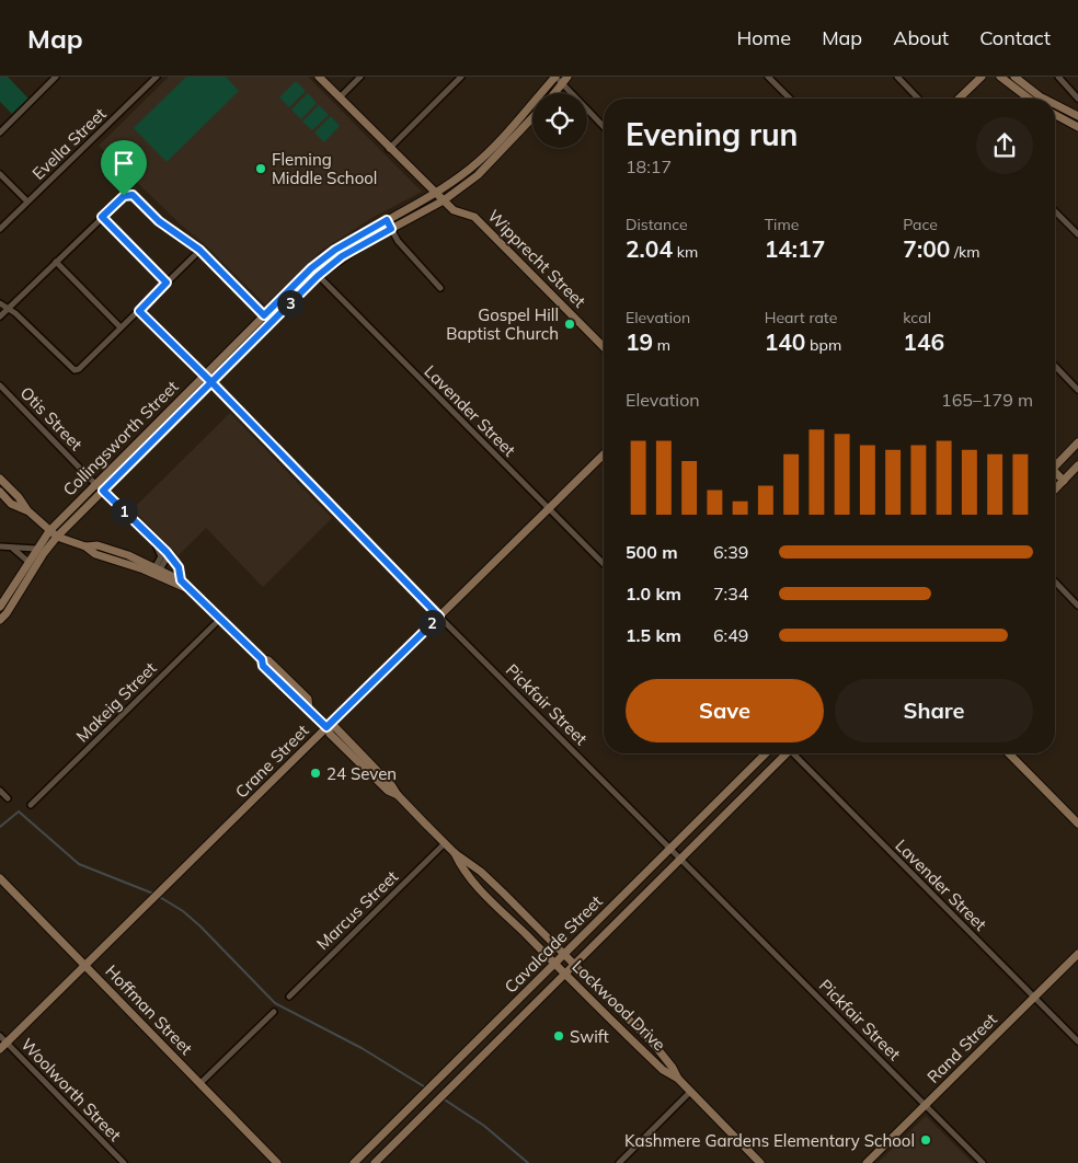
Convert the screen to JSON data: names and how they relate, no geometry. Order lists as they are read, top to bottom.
{
  "streets": {
    "main road": [
      "Wipprecht Street",
      "Collingsworth Street",
      "Crane Street",
      "Cavalcade Street",
      "Lockwood Drive",
      "Hoffman Street",
      "Rand Street"
    ],
    "street": [
      "Evella Street",
      "Lavender Street",
      "Otis Street",
      "Makeig Street",
      "Pickfair Street",
      "Marcus Street",
      "Woolworth Street"
    ]
  },
  "crossings": [
    ["Wipprecht Street", "Collingsworth Street"],
    ["Lavender Street", "Collingsworth Street"],
    ["Lavender Street", "Crane Street"],
    ["Lavender Street", "Rand Street"],
    ["Otis Street", "Collingsworth Street"],
    ["Otis Street", "Lockwood Drive"],
    ["Collingsworth Street", "Pickfair Street"],
    ["Collingsworth Street", "Lockwood Drive"],
    ["Makeig Street", "Lockwood Drive"],
    ["Pickfair Street", "Crane Street"],
    ["Pickfair Street", "Cavalcade Street"],
    ["Pickfair Street", "Rand Street"],
    ["Crane Street", "Lockwood Drive"],
    ["Crane Street", "Hoffman Street"],
    ["Crane Street", "Woolworth Street"],
    ["Marcus Street", "Lockwood Drive"],
    ["Cavalcade Street", "Lockwood Drive"]
  ],
  "places": [
    "Fleming Middle School",
    "Gospel Hill Baptist Church",
    "24 Seven",
    "Swift",
    "Kashmere Gardens Elementary School"
  ],
  "page": {
    "header": "Map",
    "nav": [
      "Home",
      "Map",
      "About",
      "Contact"
    ],
    "heading": ["Evening run", "18:17"],
    "stats": [
      ["Distance", "2.04 km"],
      ["Time", "14:17"],
      ["Pace", "7:00 /km"],
      ["Elevation", "19 m"],
      ["Heart rate", "140 bpm"],
      ["kcal", "146"]
    ],
    "pins": ["3", "1", "2"],
    "chart": ["Elevation", "165–179 m"],
    "list": [
      {
        "name": "500 m",
        "note": "6:39"
      },
      {
        "name": "1.0 km",
        "note": "7:34"
      },
      {
        "name": "1.5 km",
        "note": "6:49"
      }
    ],
    "buttons": ["Save", "Share"]
  }
}
